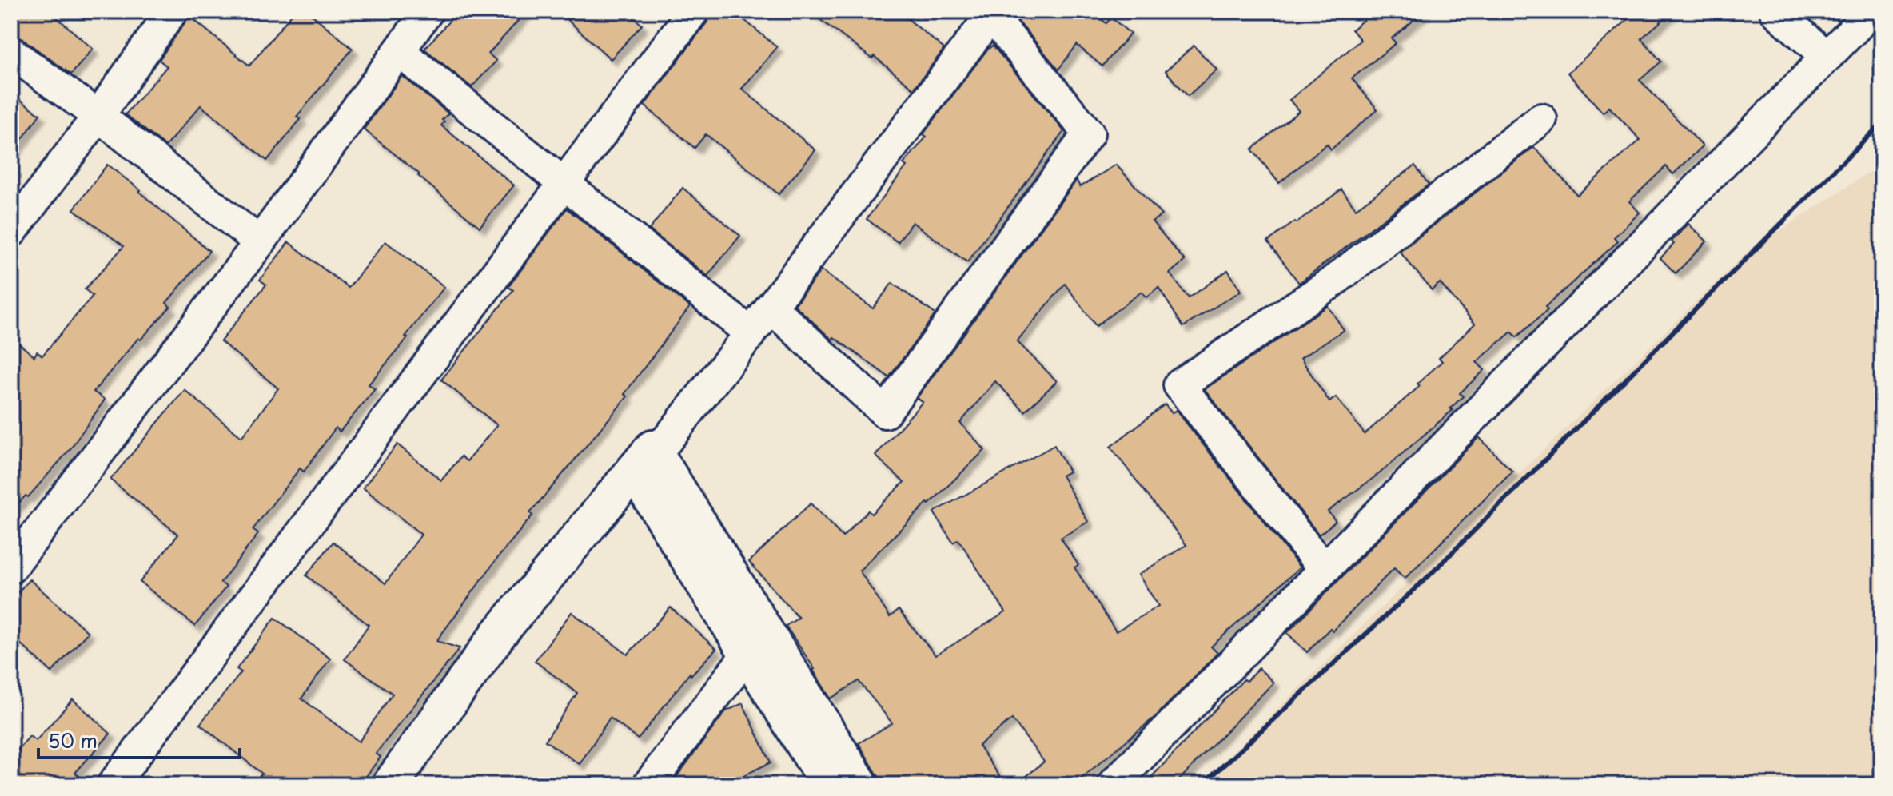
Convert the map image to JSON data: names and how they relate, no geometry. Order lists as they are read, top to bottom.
{
  "scale_bar": "50 m"
}
